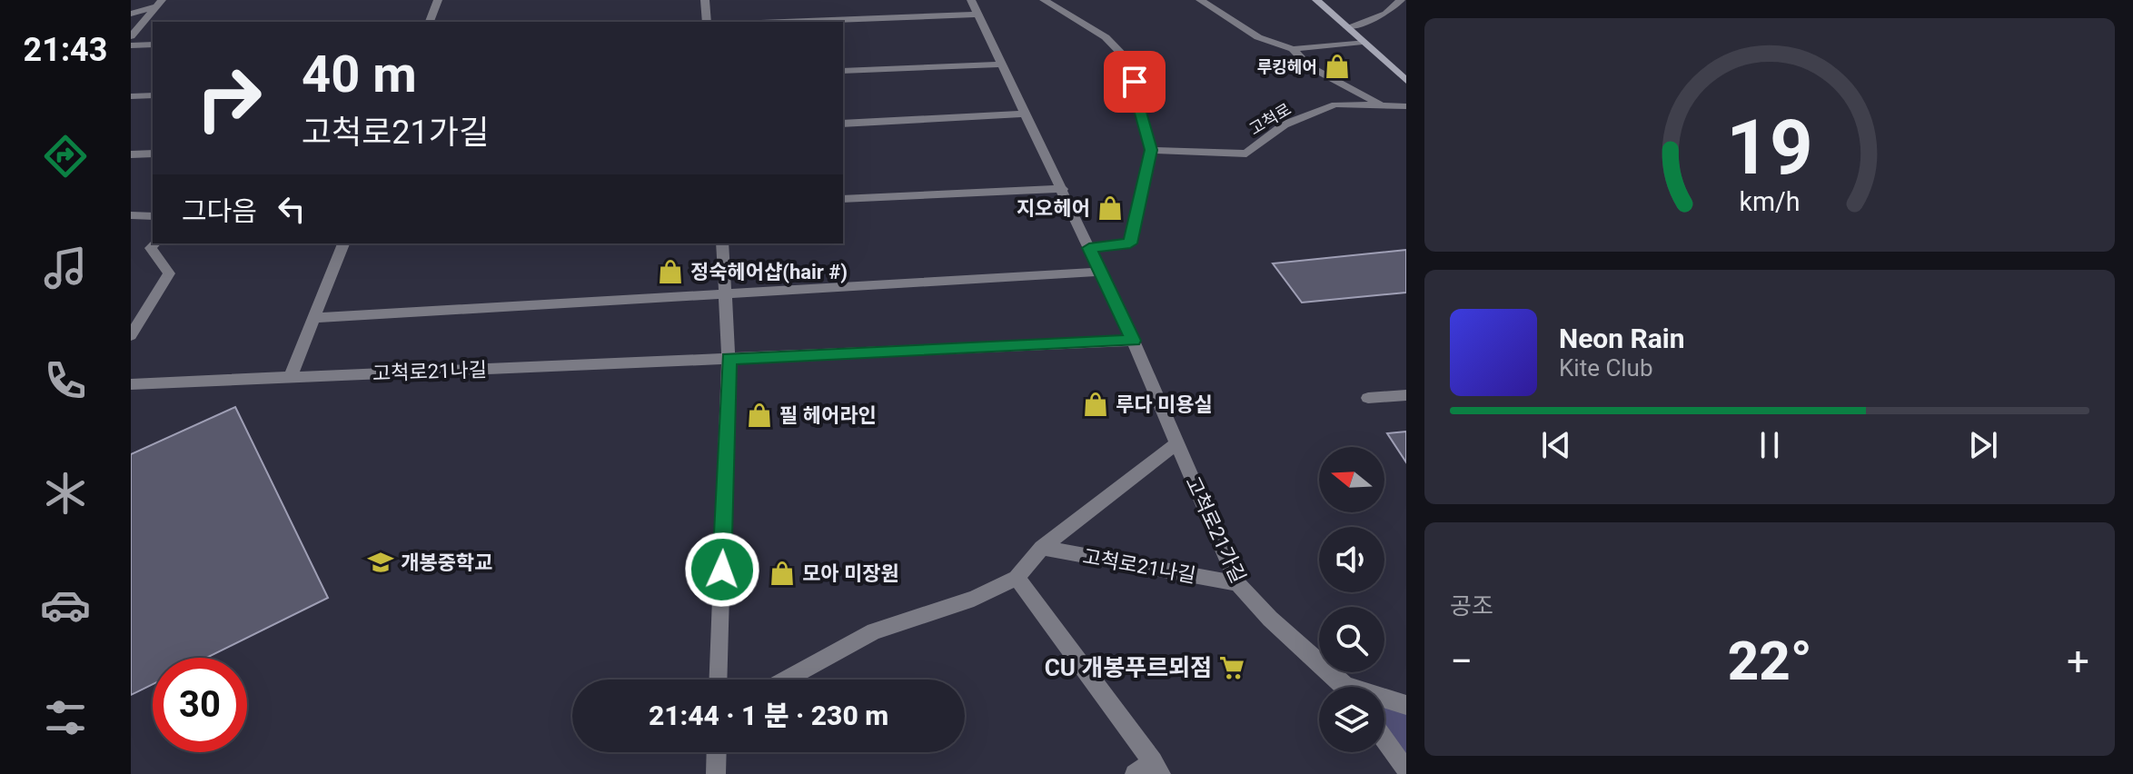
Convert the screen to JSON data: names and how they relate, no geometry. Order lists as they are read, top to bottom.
{
  "streets": {
    "street": ["고척로", "고척로21나길", "고척로21가길"]
  },
  "crossings": [
    ["고척로21나길", "고척로21가길"]
  ],
  "places": {
    "shop": [
      "루킹헤어",
      "지오헤어",
      "정숙헤어샵(hair #)",
      "루다 미용실",
      "필 헤어라인",
      "모아 미장원"
    ],
    "school or university": ["개봉중학교"],
    "supermarket": ["CU 개봉푸르뫼점"]
  },
  "north": "left",
  "page": {
    "tabs": "21:43",
    "turn": ["40 m", "고척로21가길"],
    "then": "그다음",
    "song": ["Neon Rain", "Kite Club"],
    "tile": "공조",
    "heat": ["−", "22°", "+"],
    "limit": "30",
    "trip": "21:44 · 1 분 · 230 m",
    "gauge": ["19", "km/h"]
  }
}
